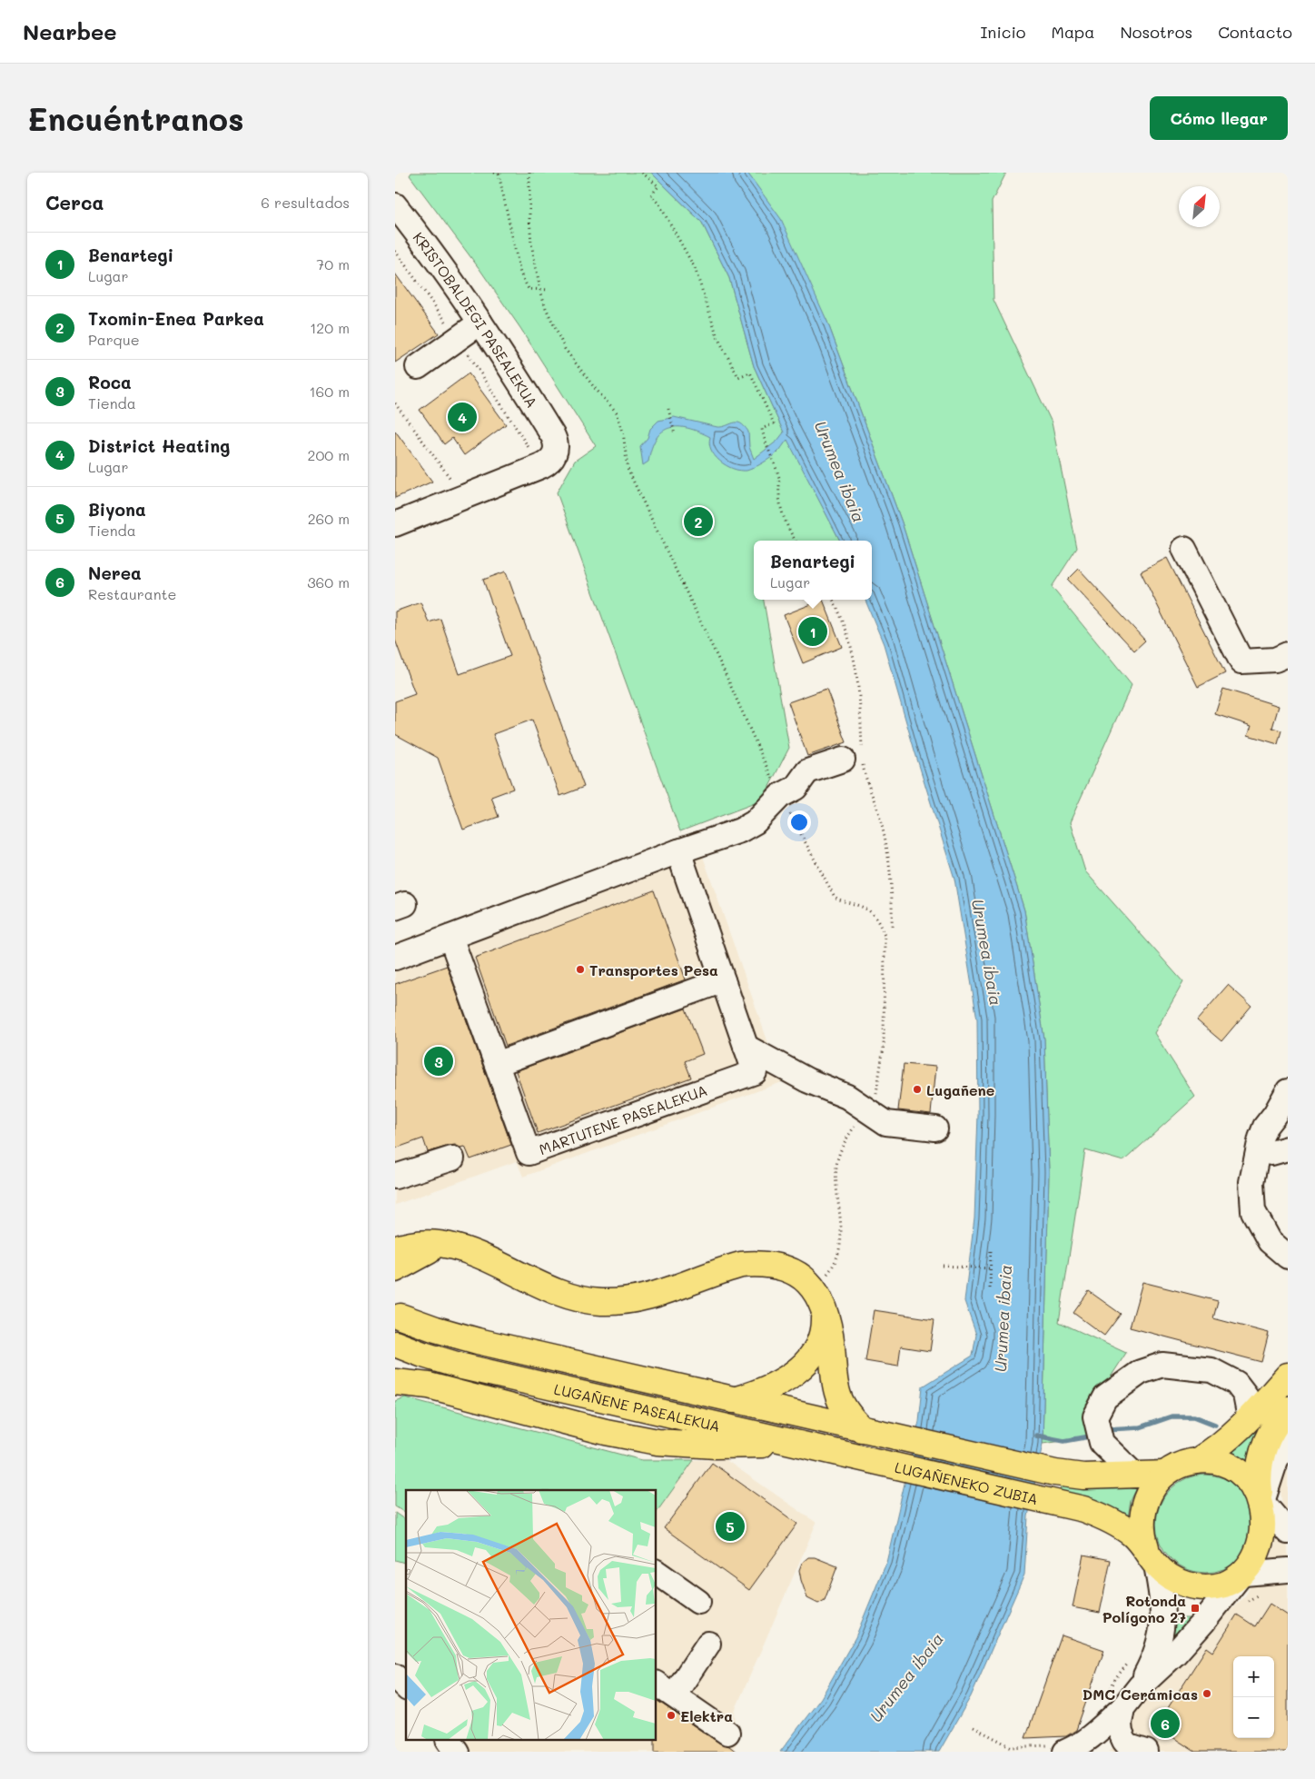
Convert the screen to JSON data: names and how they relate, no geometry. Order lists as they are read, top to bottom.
{
  "streets": {
    "main road": ["LUGAÑENE PASEALEKUA", "LUGAÑENEKO ZUBIA"],
    "street": ["KRISTOBALDEGI PASEALEKUA", "MARTUTENE PASEALEKUA"]
  },
  "crossings": [
    ["LUGAÑENE PASEALEKUA", "LUGAÑENEKO ZUBIA"]
  ],
  "water": ["Urumea ibaia"],
  "places": {
    "other": [
      "Transportes Pesa",
      "Lugañene",
      "DMC Cerámicas",
      "Elektra"
    ],
    "transit": ["Rotonda Polígono 27"]
  },
  "north": "top right",
  "page": {
    "header": "Nearbee",
    "nav": [
      "Inicio",
      "Mapa",
      "Nosotros",
      "Contacto"
    ],
    "buttons": "Cómo llegar",
    "title": "Encuéntranos",
    "heading": ["Cerca", "6 resultados"],
    "list": [
      {
        "mark": "1",
        "name": "Benartegi",
        "note": "Lugar",
        "value": "70 m"
      },
      {
        "mark": "2",
        "name": "Txomin-Enea Parkea",
        "note": "Parque",
        "value": "120 m"
      },
      {
        "mark": "3",
        "name": "Roca",
        "note": "Tienda",
        "value": "160 m"
      },
      {
        "mark": "4",
        "name": "District Heating",
        "note": "Lugar",
        "value": "200 m"
      },
      {
        "mark": "5",
        "name": "Biyona",
        "note": "Tienda",
        "value": "260 m"
      },
      {
        "mark": "6",
        "name": "Nerea",
        "note": "Restaurante",
        "value": "360 m"
      }
    ],
    "pins": [
      "4",
      "2",
      "1",
      "3",
      "5",
      "6"
    ],
    "popup": ["Benartegi", "Lugar"],
    "map_buttons": ["+", "−"]
  }
}
